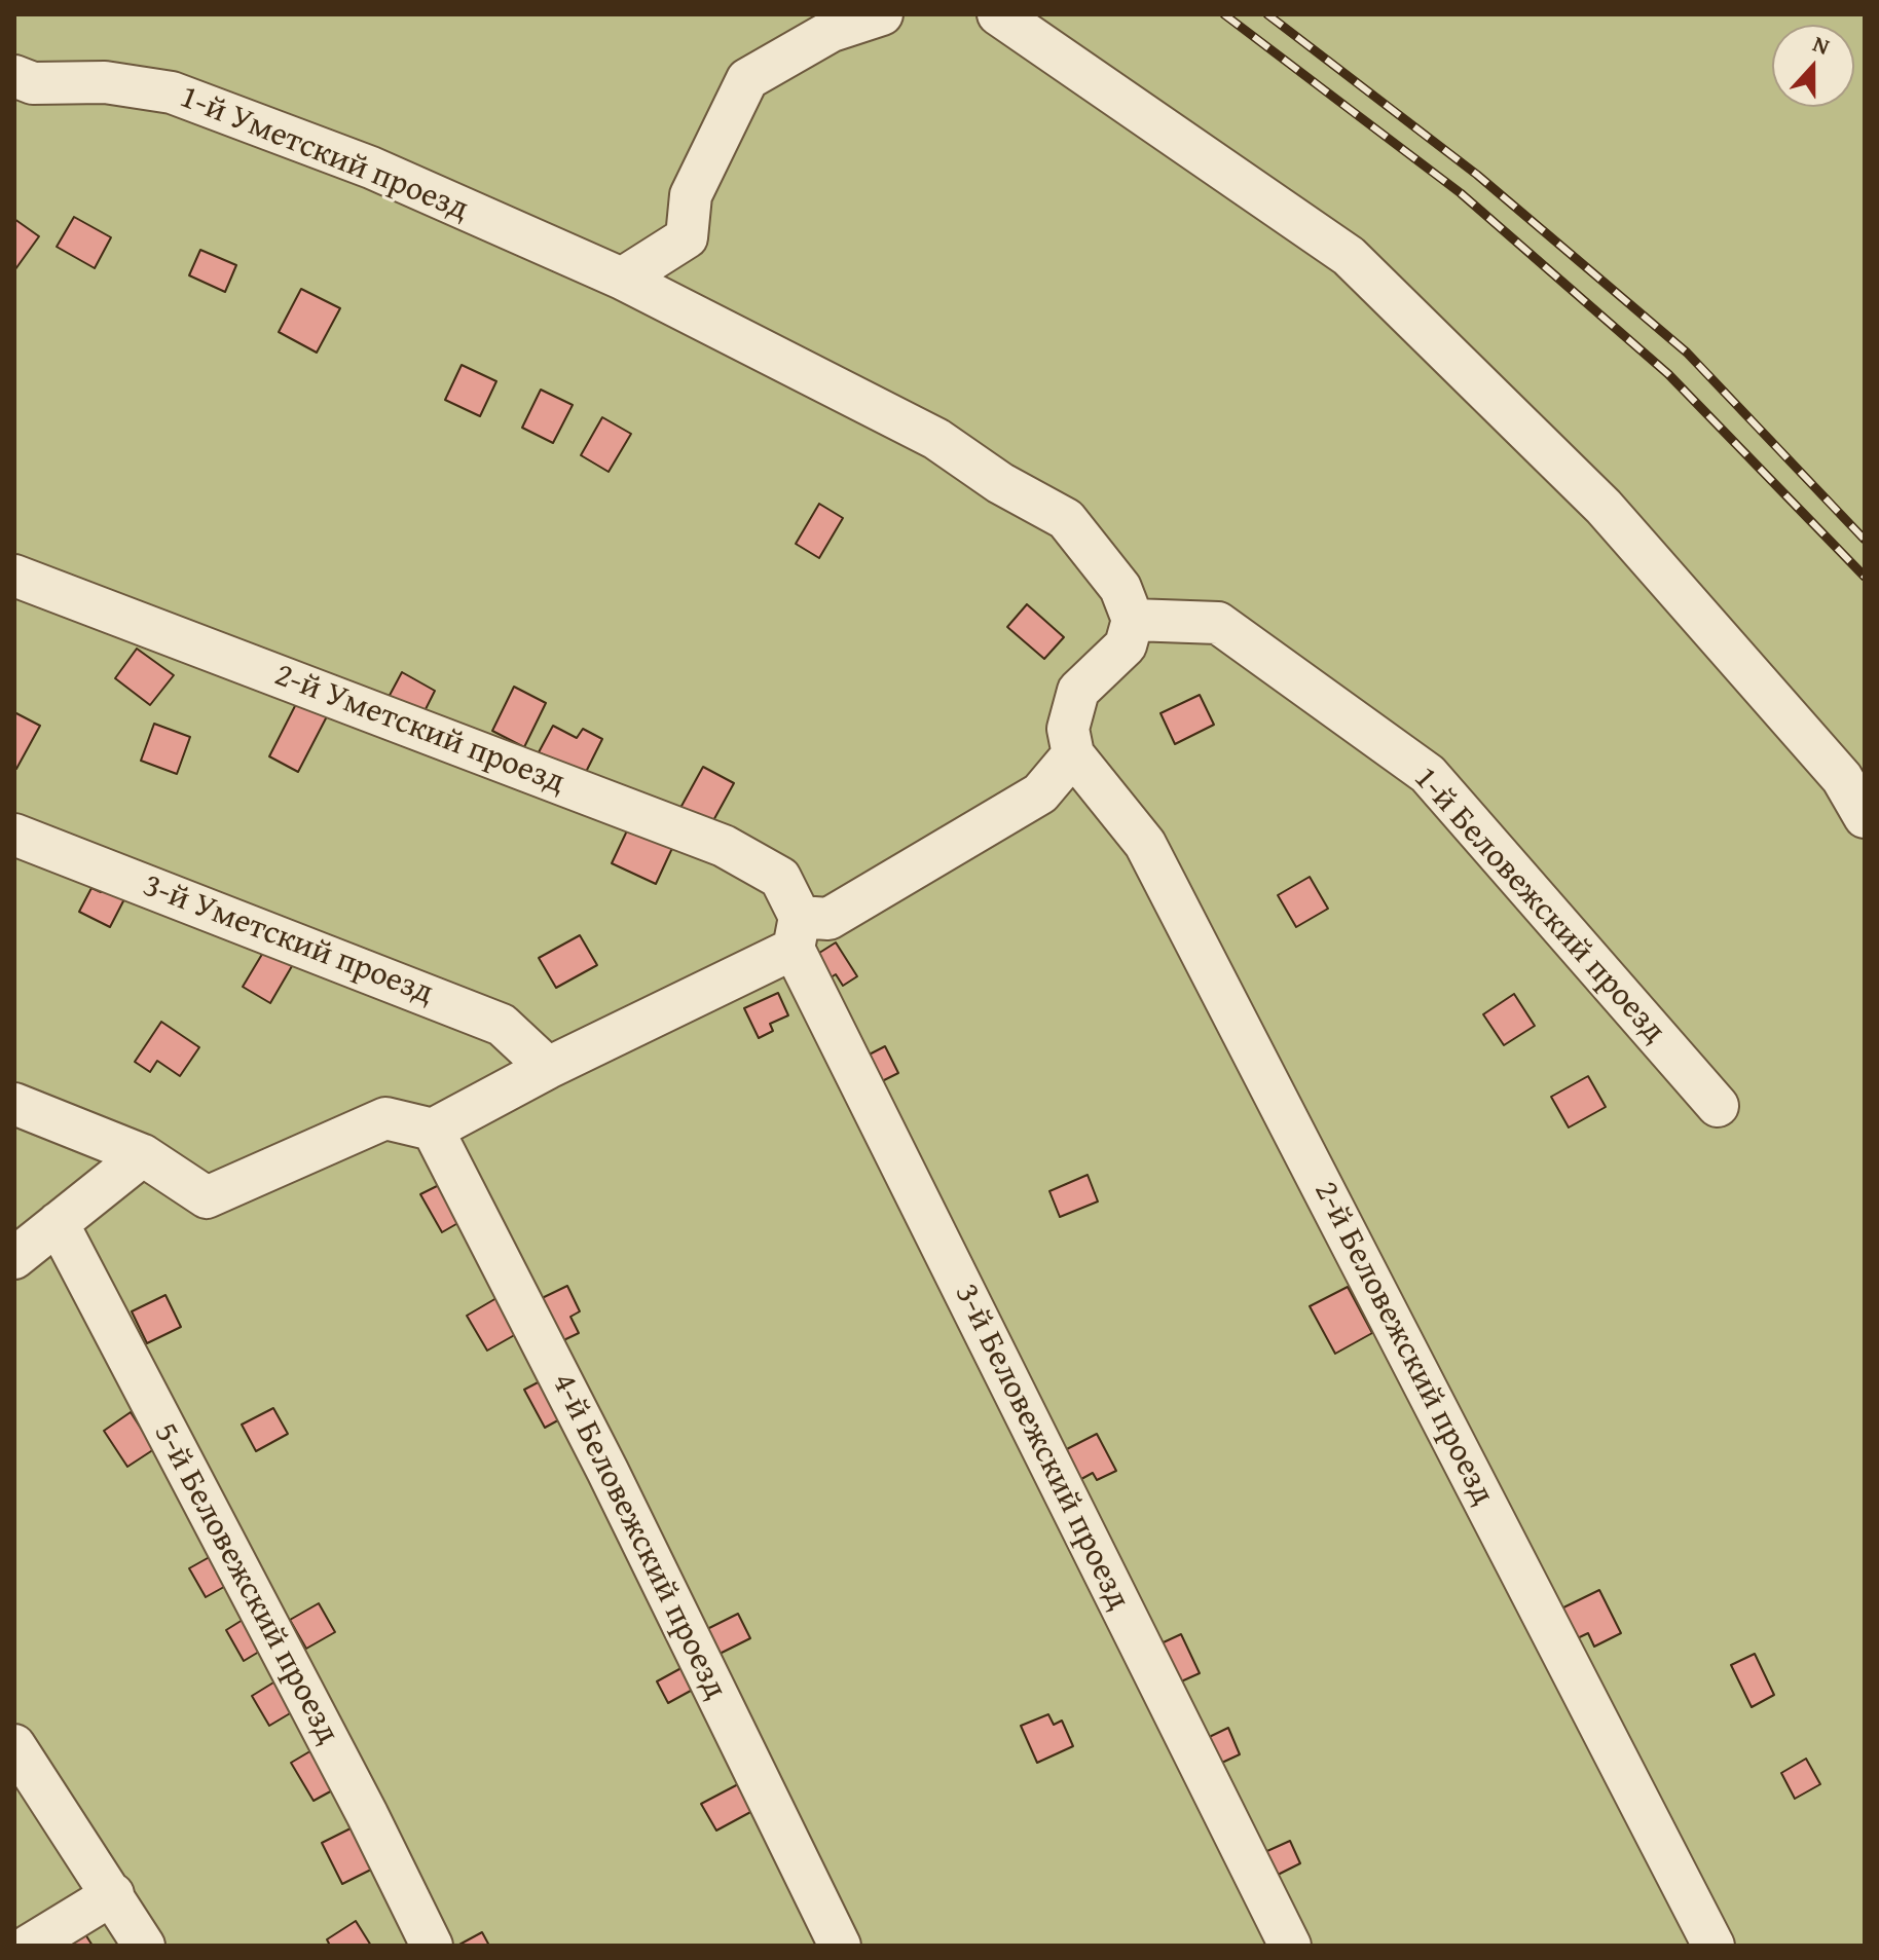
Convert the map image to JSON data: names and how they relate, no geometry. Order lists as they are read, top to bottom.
{
  "streets": {
    "lane": [
      "1-й Уметский проезд",
      "2-й Уметский проезд",
      "1-й Беловежский проезд",
      "3-й Уметский проезд",
      "2-й Беловежский проезд",
      "3-й Беловежский проезд",
      "4-й Беловежский проезд",
      "5-й Беловежский проезд"
    ]
  },
  "crossings": [
    ["1-й Уметский проезд", "1-й Беловежский проезд"],
    ["2-й Уметский проезд", "3-й Беловежский проезд"]
  ],
  "north": "top"
}
